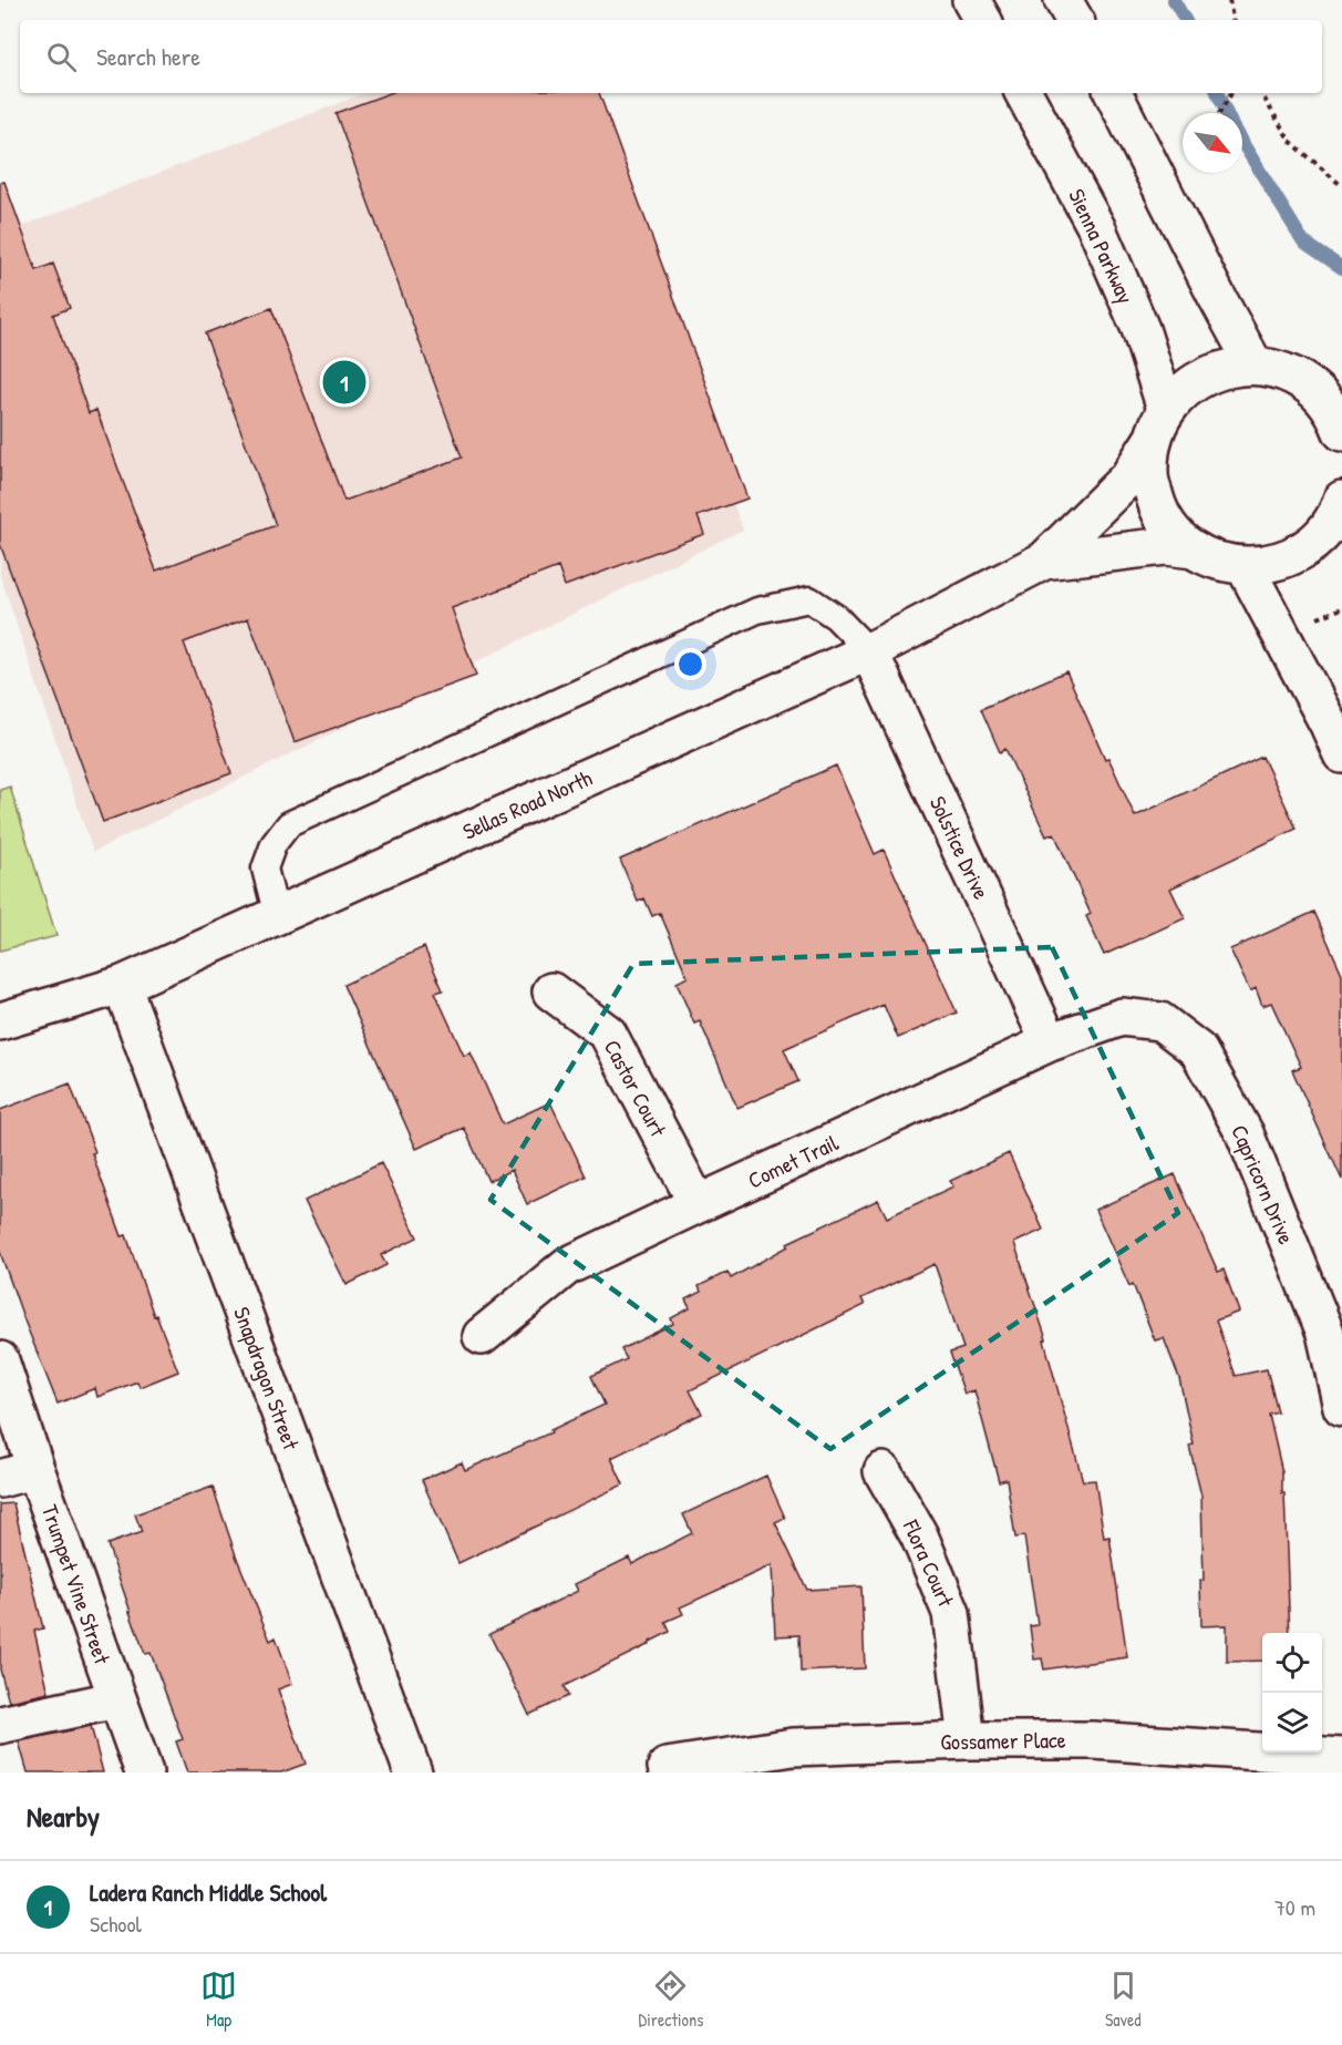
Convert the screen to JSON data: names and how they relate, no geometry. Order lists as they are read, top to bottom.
{
  "streets": {
    "street": [
      "Sienna Parkway",
      "Sellas Road North",
      "Solstice Drive",
      "Castor Court",
      "Comet Trail",
      "Capricorn Drive",
      "Snapdragon Street",
      "Flora Court",
      "Trumpet Vine Street",
      "Gossamer Place"
    ]
  },
  "crossings": [
    ["Sienna Parkway", "Sellas Road North"],
    ["Sellas Road North", "Solstice Drive"],
    ["Sellas Road North", "Snapdragon Street"],
    ["Solstice Drive", "Comet Trail"],
    ["Castor Court", "Comet Trail"],
    ["Comet Trail", "Capricorn Drive"],
    ["Flora Court", "Gossamer Place"]
  ],
  "north": "bottom right",
  "page": {
    "search": "Search here",
    "pins": "1",
    "heading": "Nearby",
    "list": [
      {
        "mark": "1",
        "name": "Ladera Ranch Middle School",
        "note": "School",
        "value": "70 m"
      }
    ],
    "nav": ["Map", "Directions", "Saved"]
  }
}
